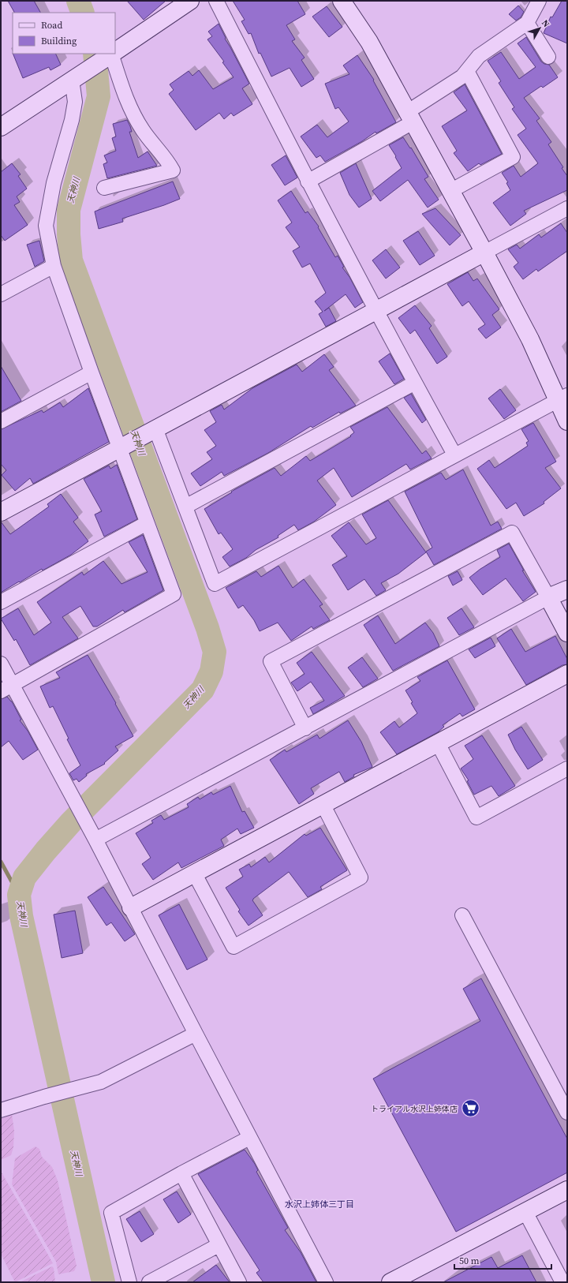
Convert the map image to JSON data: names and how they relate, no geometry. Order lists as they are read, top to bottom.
{
  "districts": ["水沢上姉体三丁目"],
  "water": ["天神川"],
  "places": {
    "supermarket": ["トライアル水沢上姉体店"]
  },
  "legend": ["Road", "Building"],
  "scale_bar": "50 m",
  "north": "top right"
}
